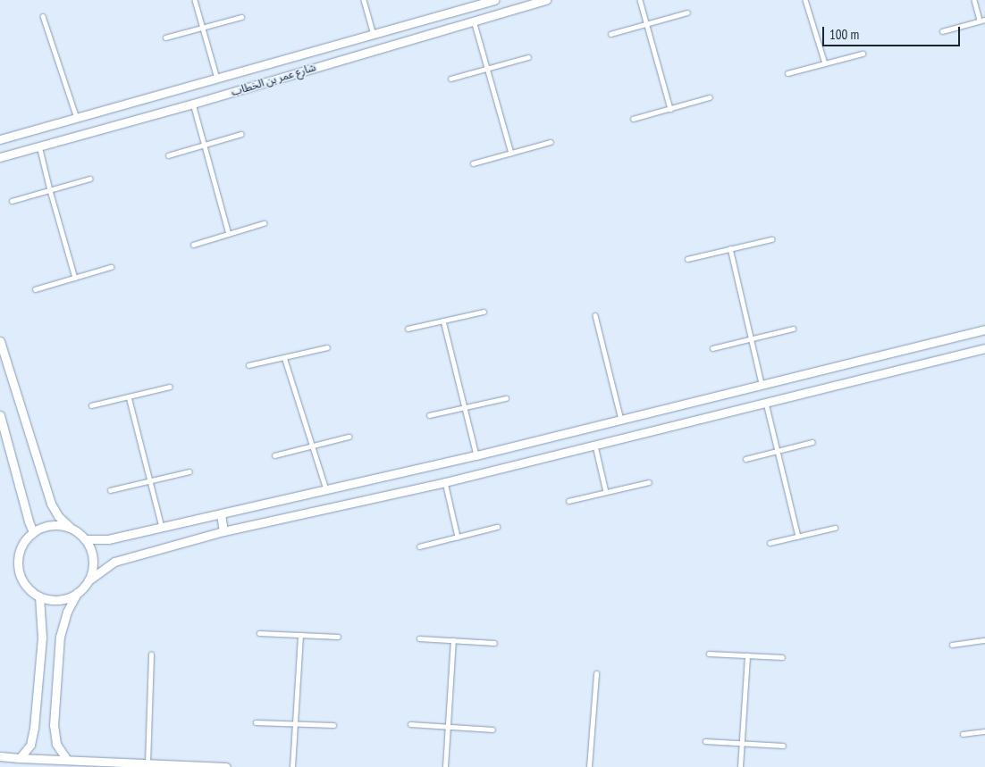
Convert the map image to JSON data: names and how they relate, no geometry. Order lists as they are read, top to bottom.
{
  "streets": {
    "street": ["شارع عمر بن الخطاب"]
  },
  "scale_bar": "100 m"
}
